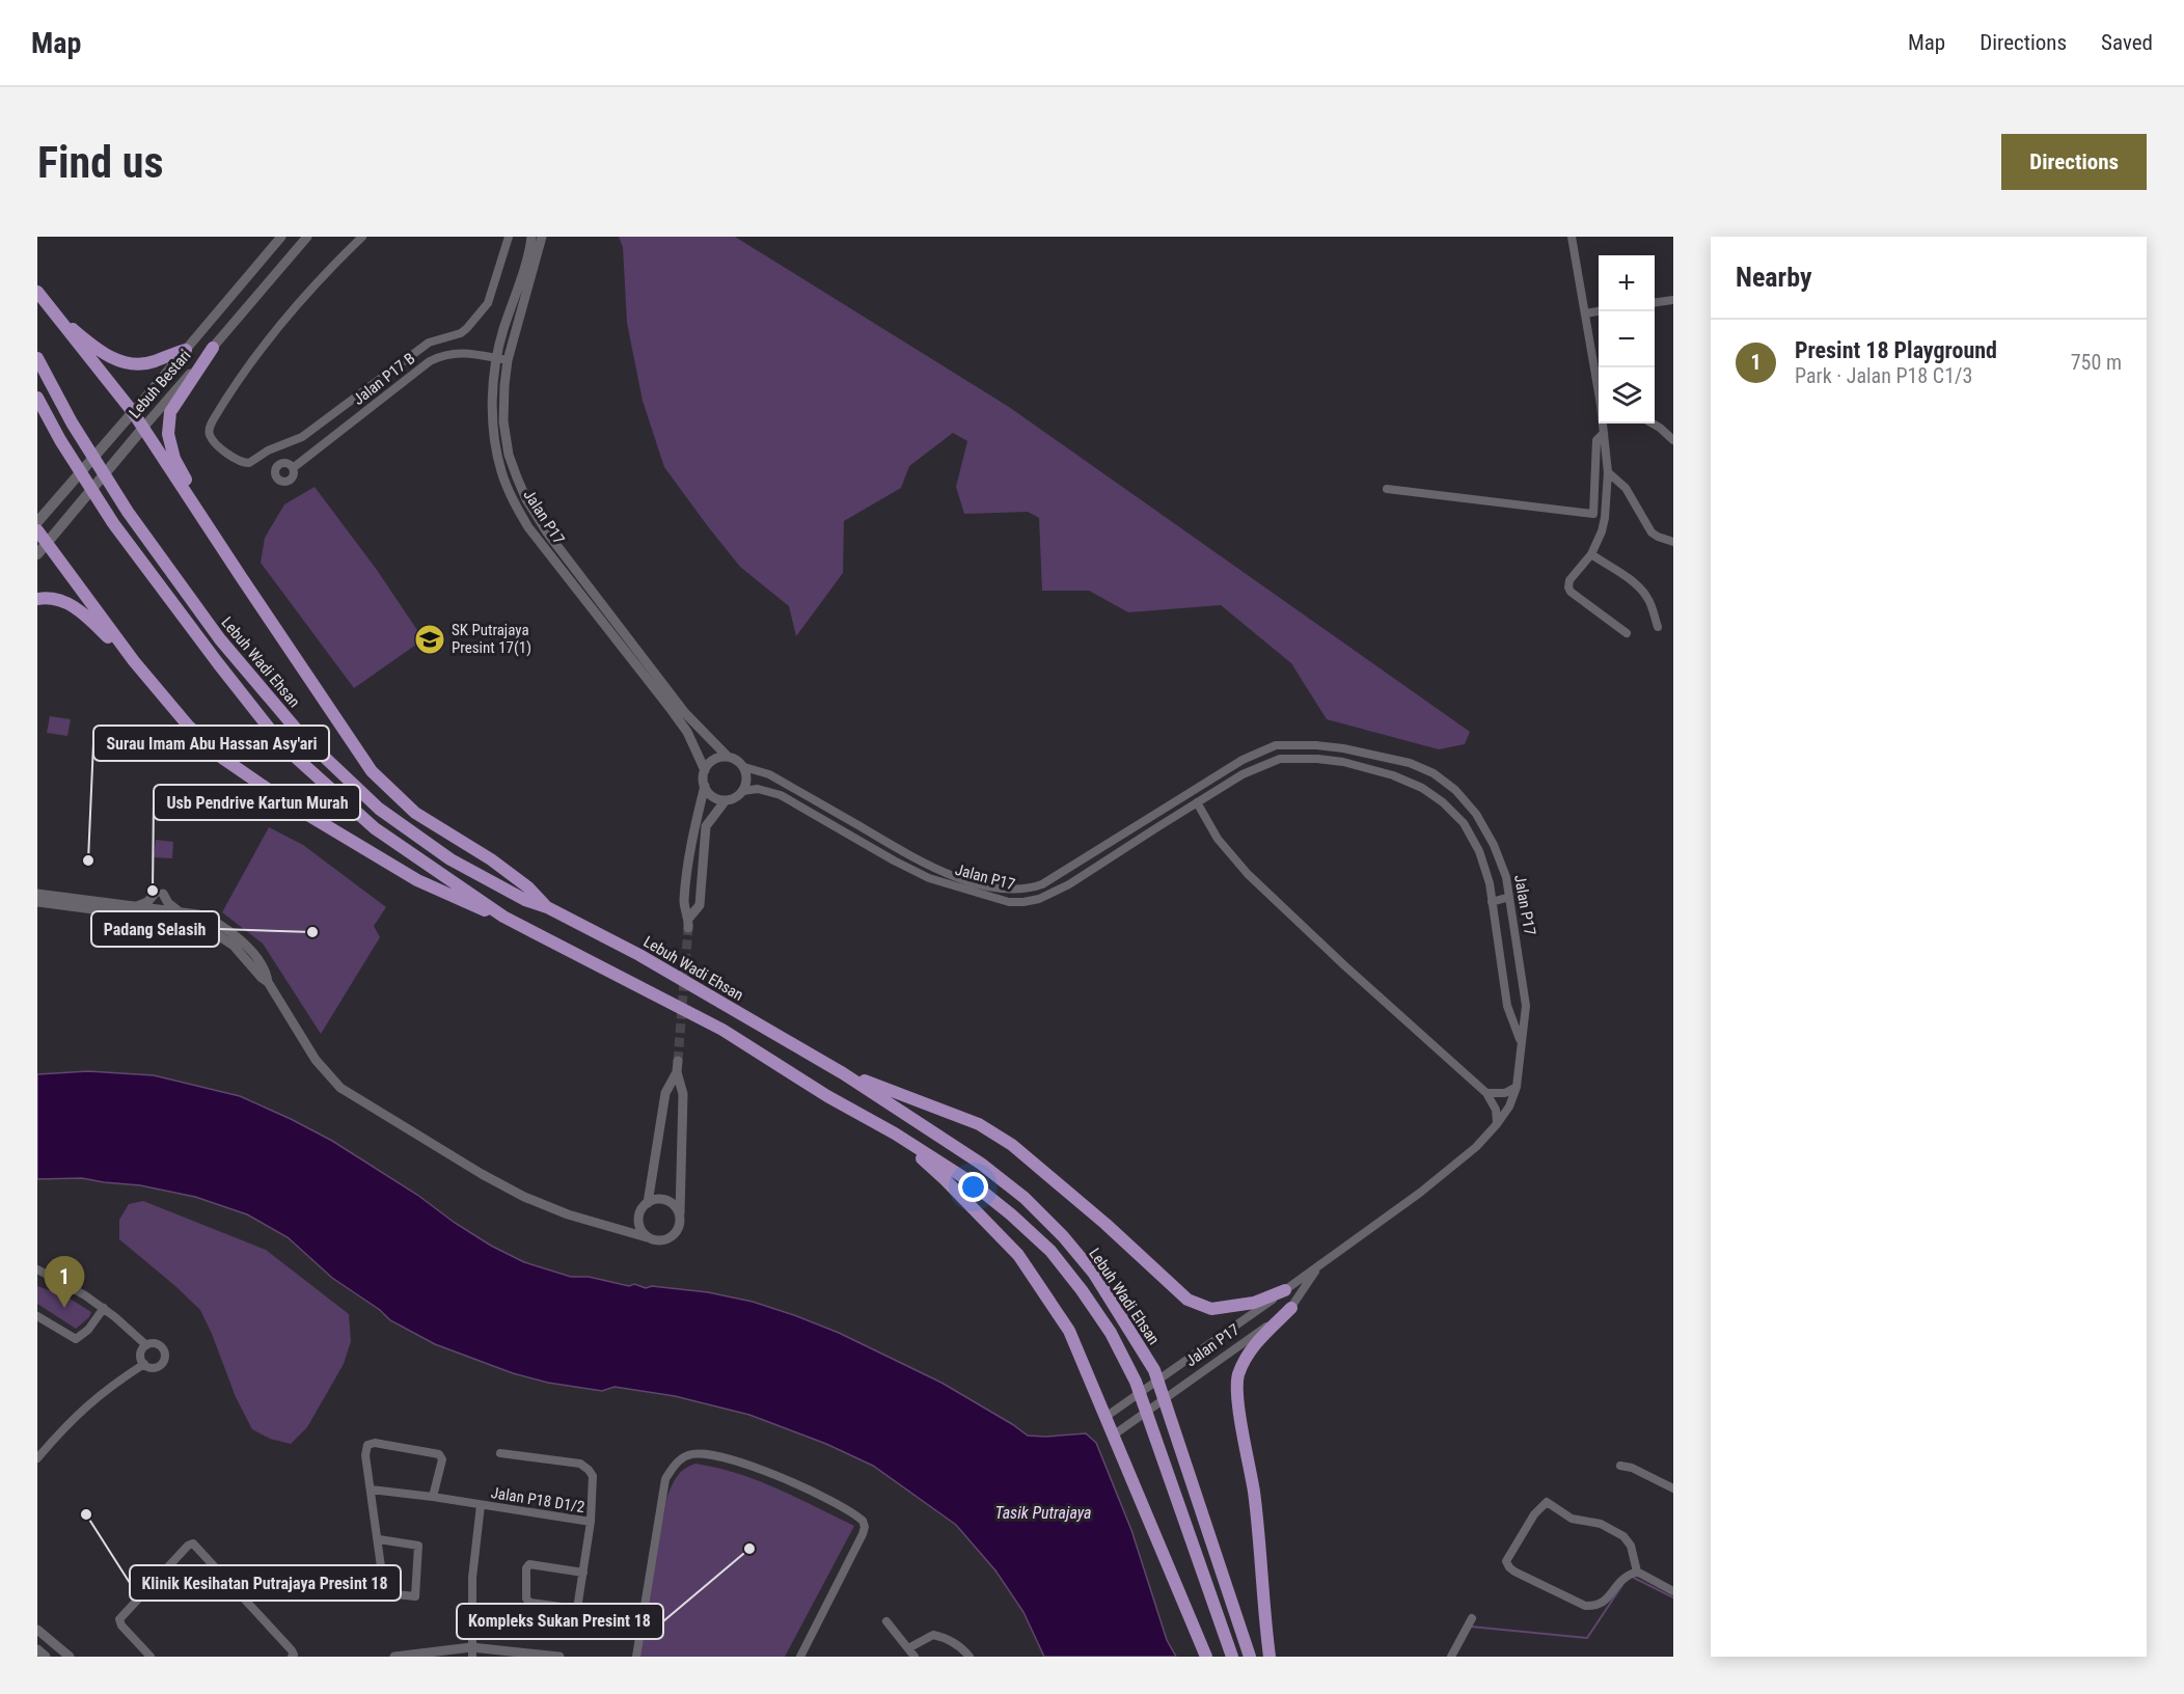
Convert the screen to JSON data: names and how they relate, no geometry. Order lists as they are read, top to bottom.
{
  "streets": {
    "main road": ["Lebuh Bestari", "Lebuh Wadi Ehsan"],
    "street": ["Jalan P17 B", "Jalan P17", "Jalan P18 D1/2"]
  },
  "crossings": [
    ["Jalan P17 B", "Jalan P17"]
  ],
  "water": ["Tasik Putrajaya"],
  "places": {
    "school or university": ["SK Putrajaya Presint 17(1)"],
    "other": [
      "Surau Imam Abu Hassan Asy'ari",
      "Usb Pendrive Kartun Murah",
      "Padang Selasih",
      "Klinik Kesihatan Putrajaya Presint 18",
      "Kompleks Sukan Presint 18"
    ]
  },
  "page": {
    "header": "Map",
    "nav": ["Map", "Directions", "Saved"],
    "buttons": "Directions",
    "title": "Find us",
    "heading": "Nearby",
    "map_buttons": ["+", "−"],
    "list": [
      {
        "mark": "1",
        "name": "Presint 18 Playground",
        "note": "Park · Jalan P18 C1/3",
        "value": "750 m"
      }
    ],
    "pins": "1"
  }
}
